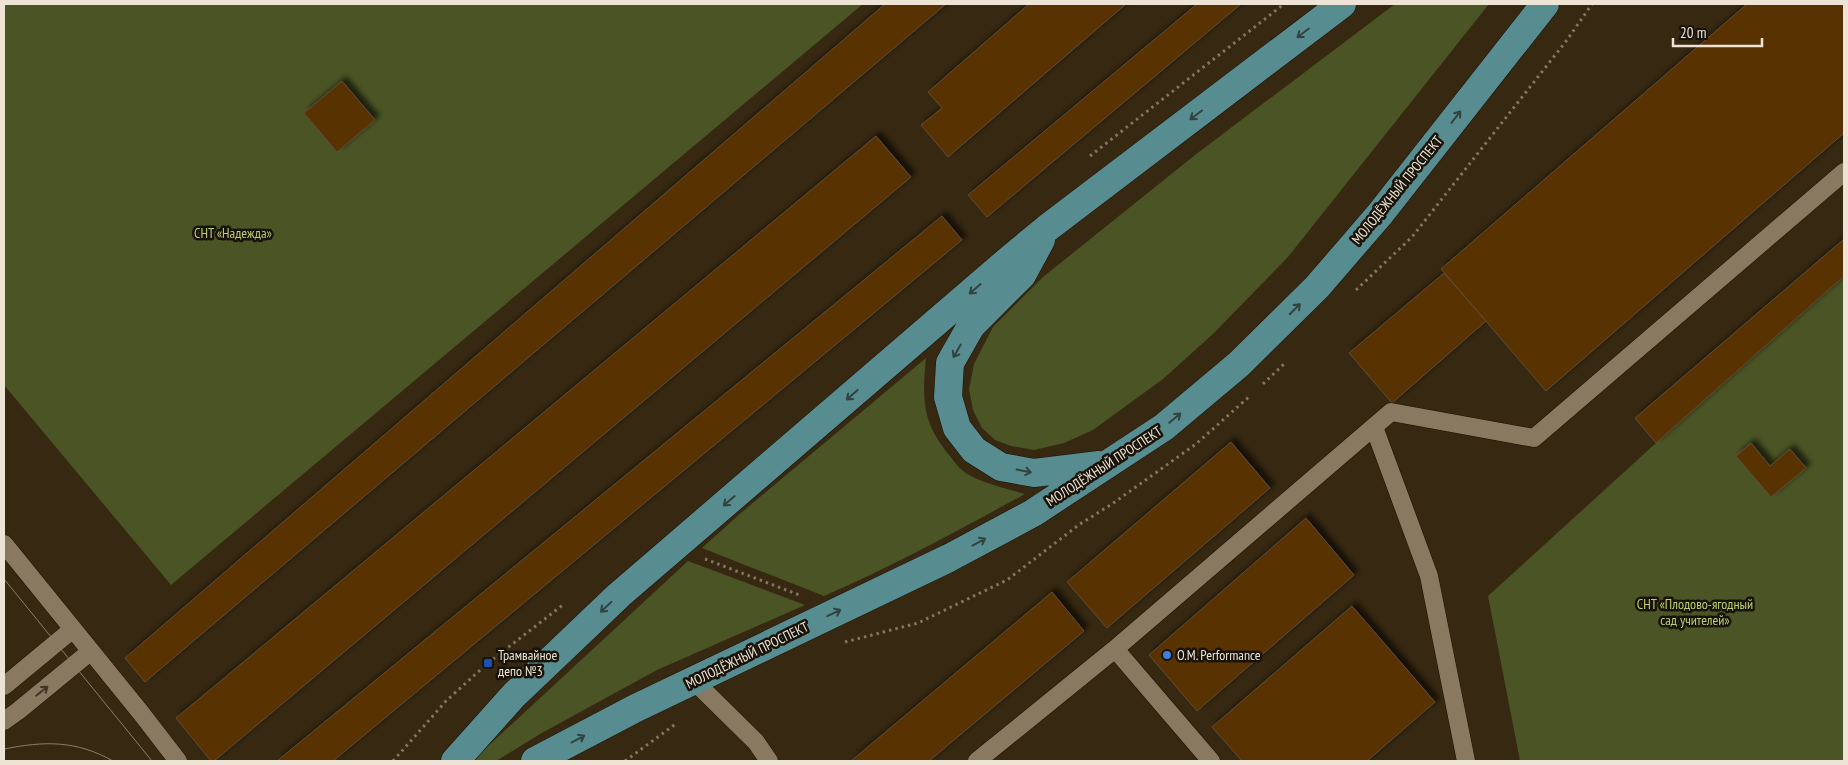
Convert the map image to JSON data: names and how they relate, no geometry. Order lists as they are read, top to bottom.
{
  "streets": {
    "main road": ["МОЛОДЁЖНЫЙ ПРОСПЕКТ"]
  },
  "parks": ["СНТ «Надежда»", "СНТ «Плодово-ягодный сад учителей»"],
  "places": {
    "other": ["O.M. Performance"],
    "transit": ["Трамвайное депо №3"]
  },
  "scale_bar": "20 m"
}
